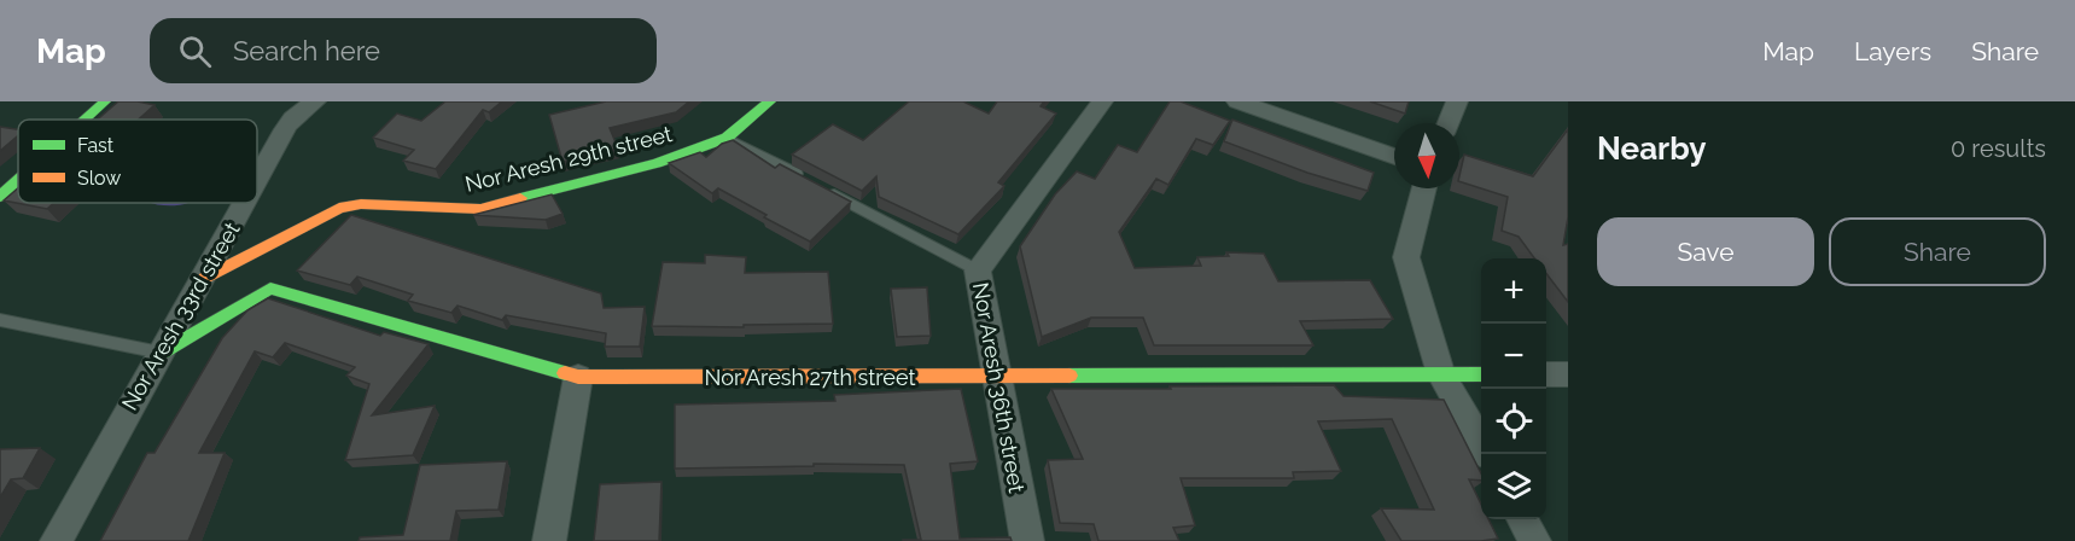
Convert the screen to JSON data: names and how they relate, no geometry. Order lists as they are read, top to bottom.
{
  "streets": {
    "street": [
      "Nor Aresh 29th street",
      "Nor Aresh 33rd street",
      "Nor Aresh 27th street",
      "Nor Aresh 36th street"
    ]
  },
  "crossings": [
    ["Nor Aresh 29th street", "Nor Aresh 33rd street"],
    ["Nor Aresh 33rd street", "Nor Aresh 27th street"],
    ["Nor Aresh 27th street", "Nor Aresh 36th street"]
  ],
  "legend": ["Fast", "Slow"],
  "north": "bottom",
  "page": {
    "header": "Map",
    "search": "Search here",
    "nav": ["Map", "Layers", "Share"],
    "heading": ["Nearby", "0 results"],
    "buttons": ["Save", "Share"],
    "map_buttons": ["+", "−"]
  }
}
